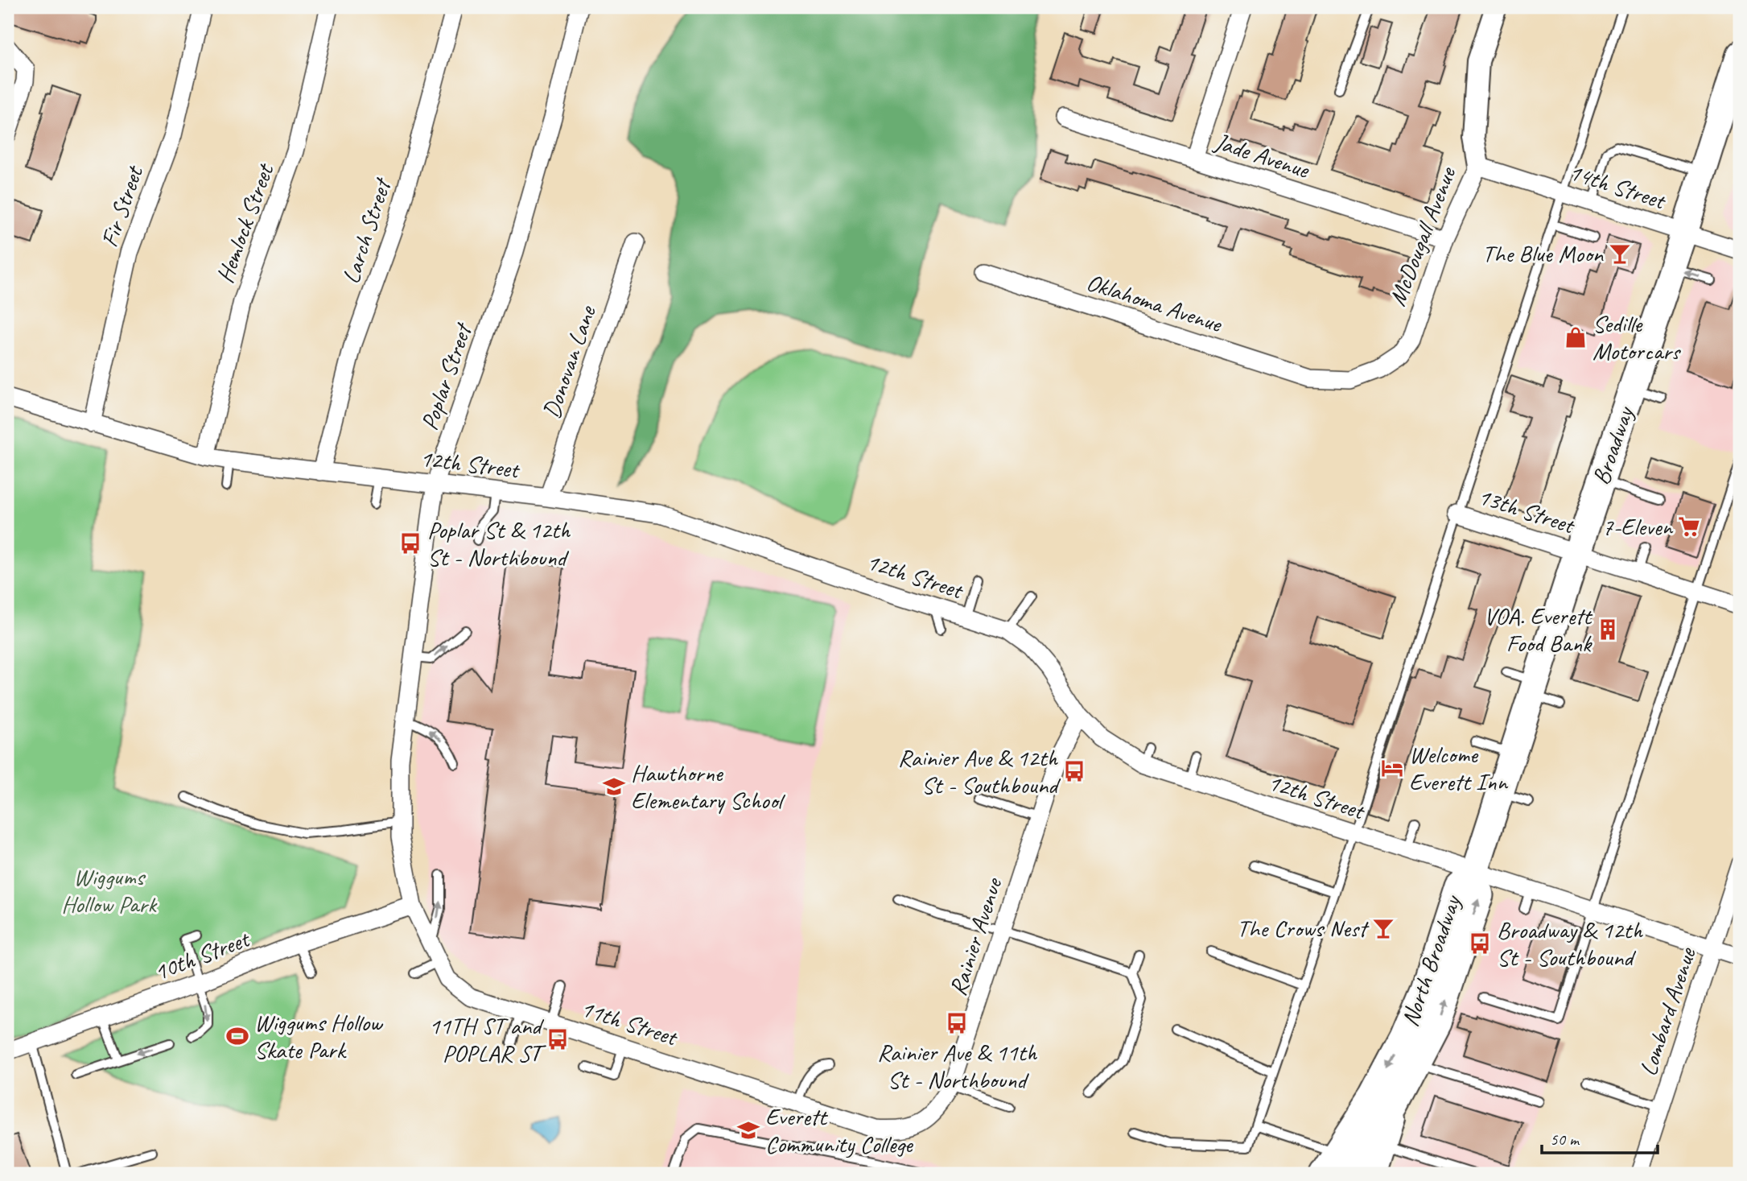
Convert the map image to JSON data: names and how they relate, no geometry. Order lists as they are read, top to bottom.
{
  "streets": {
    "main road": ["Broadway", "North Broadway"],
    "street": [
      "Jade Avenue",
      "14th Street",
      "Fir Street",
      "Hemlock Street",
      "Larch Street",
      "McDougall Avenue",
      "Oklahoma Avenue",
      "Donovan Lane",
      "Poplar Street",
      "12th Street",
      "13th Street",
      "Rainier Avenue",
      "10th Street",
      "Lombard Avenue",
      "11th Street"
    ]
  },
  "crossings": [
    ["Jade Avenue", "McDougall Avenue"],
    ["14th Street", "McDougall Avenue"],
    ["14th Street", "Broadway"],
    ["Fir Street", "12th Street"],
    ["Hemlock Street", "12th Street"],
    ["Larch Street", "12th Street"],
    ["McDougall Avenue", "Oklahoma Avenue"],
    ["Donovan Lane", "12th Street"],
    ["Poplar Street", "12th Street"],
    ["Poplar Street", "10th Street"],
    ["Poplar Street", "11th Street"],
    ["Broadway", "12th Street"],
    ["Broadway", "13th Street"],
    ["Broadway", "North Broadway"],
    ["12th Street", "Rainier Avenue"],
    ["12th Street", "North Broadway"],
    ["12th Street", "Lombard Avenue"],
    ["Rainier Avenue", "11th Street"],
    ["10th Street", "11th Street"]
  ],
  "parks": ["Wiggums Hollow Park"],
  "places": {
    "bar": ["The Blue Moon", "The Crows Nest"],
    "shop": ["Sedille Motorcars"],
    "supermarket": ["7-Eleven"],
    "bus stop": [
      "Poplar St & 12th St - Northbound",
      "Rainier Ave & 12th St - Southbound",
      "Broadway & 12th St - Southbound",
      "Rainier Ave & 11th St - Northbound",
      "11TH ST and POPLAR ST"
    ],
    "building": ["VOA. Everett Food Bank"],
    "hotel": ["Welcome Everett Inn"],
    "school or university": ["Hawthorne Elementary School", "Everett Community College"],
    "sports": ["Wiggums Hollow Skate Park"]
  },
  "scale_bar": "50 m"
}
